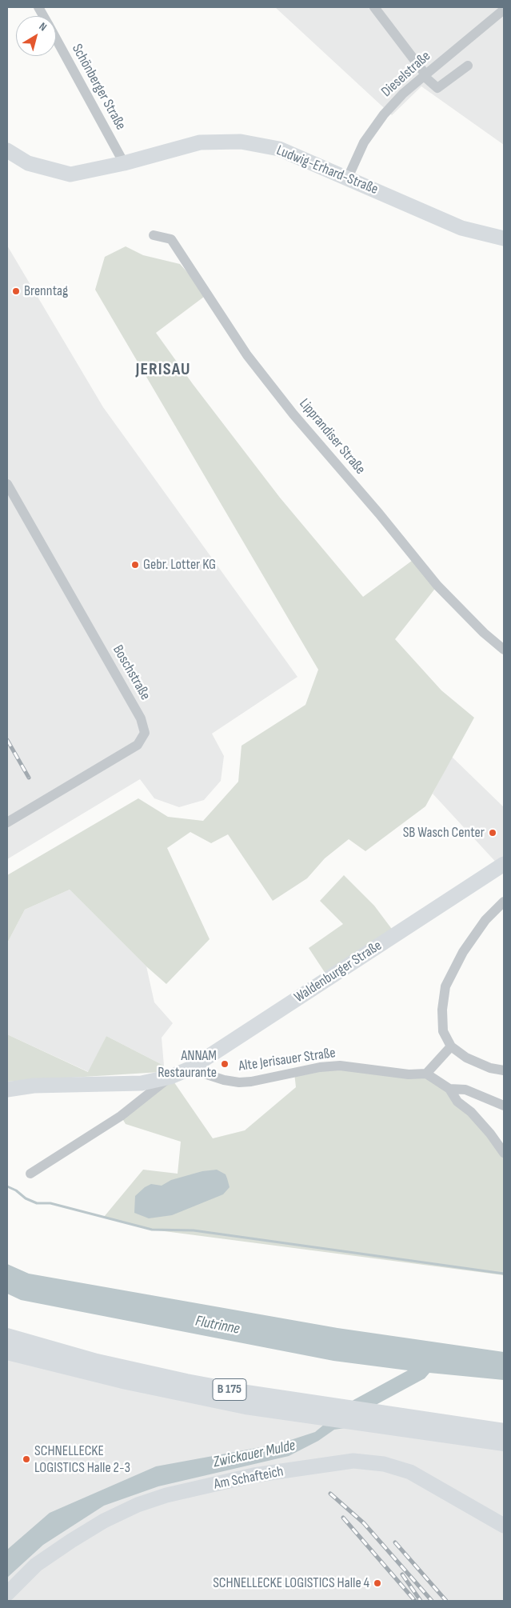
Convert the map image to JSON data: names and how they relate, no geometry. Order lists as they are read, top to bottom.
{
  "streets": {
    "main road": ["B 175"],
    "street": [
      "Dieselstraße",
      "Schönberger Straße",
      "Ludwig-Erhard-Straße",
      "Lipprandiser Straße",
      "Boschstraße",
      "Waldenburger Straße",
      "Alte Jerisauer Straße",
      "Am Schafteich"
    ]
  },
  "crossings": [
    ["Dieselstraße", "Ludwig-Erhard-Straße"],
    ["Schönberger Straße", "Ludwig-Erhard-Straße"],
    ["Waldenburger Straße", "Alte Jerisauer Straße"]
  ],
  "districts": ["JERISAU"],
  "water": ["Flutrinne", "Zwickauer Mulde"],
  "places": [
    "Brenntag",
    "Gebr. Lotter KG",
    "SB Wasch Center",
    "ANNAM Restaurante",
    "SCHNELLECKE LOGISTICS Halle 2-3",
    "SCHNELLECKE LOGISTICS Halle 4"
  ],
  "north": "top right"
}
